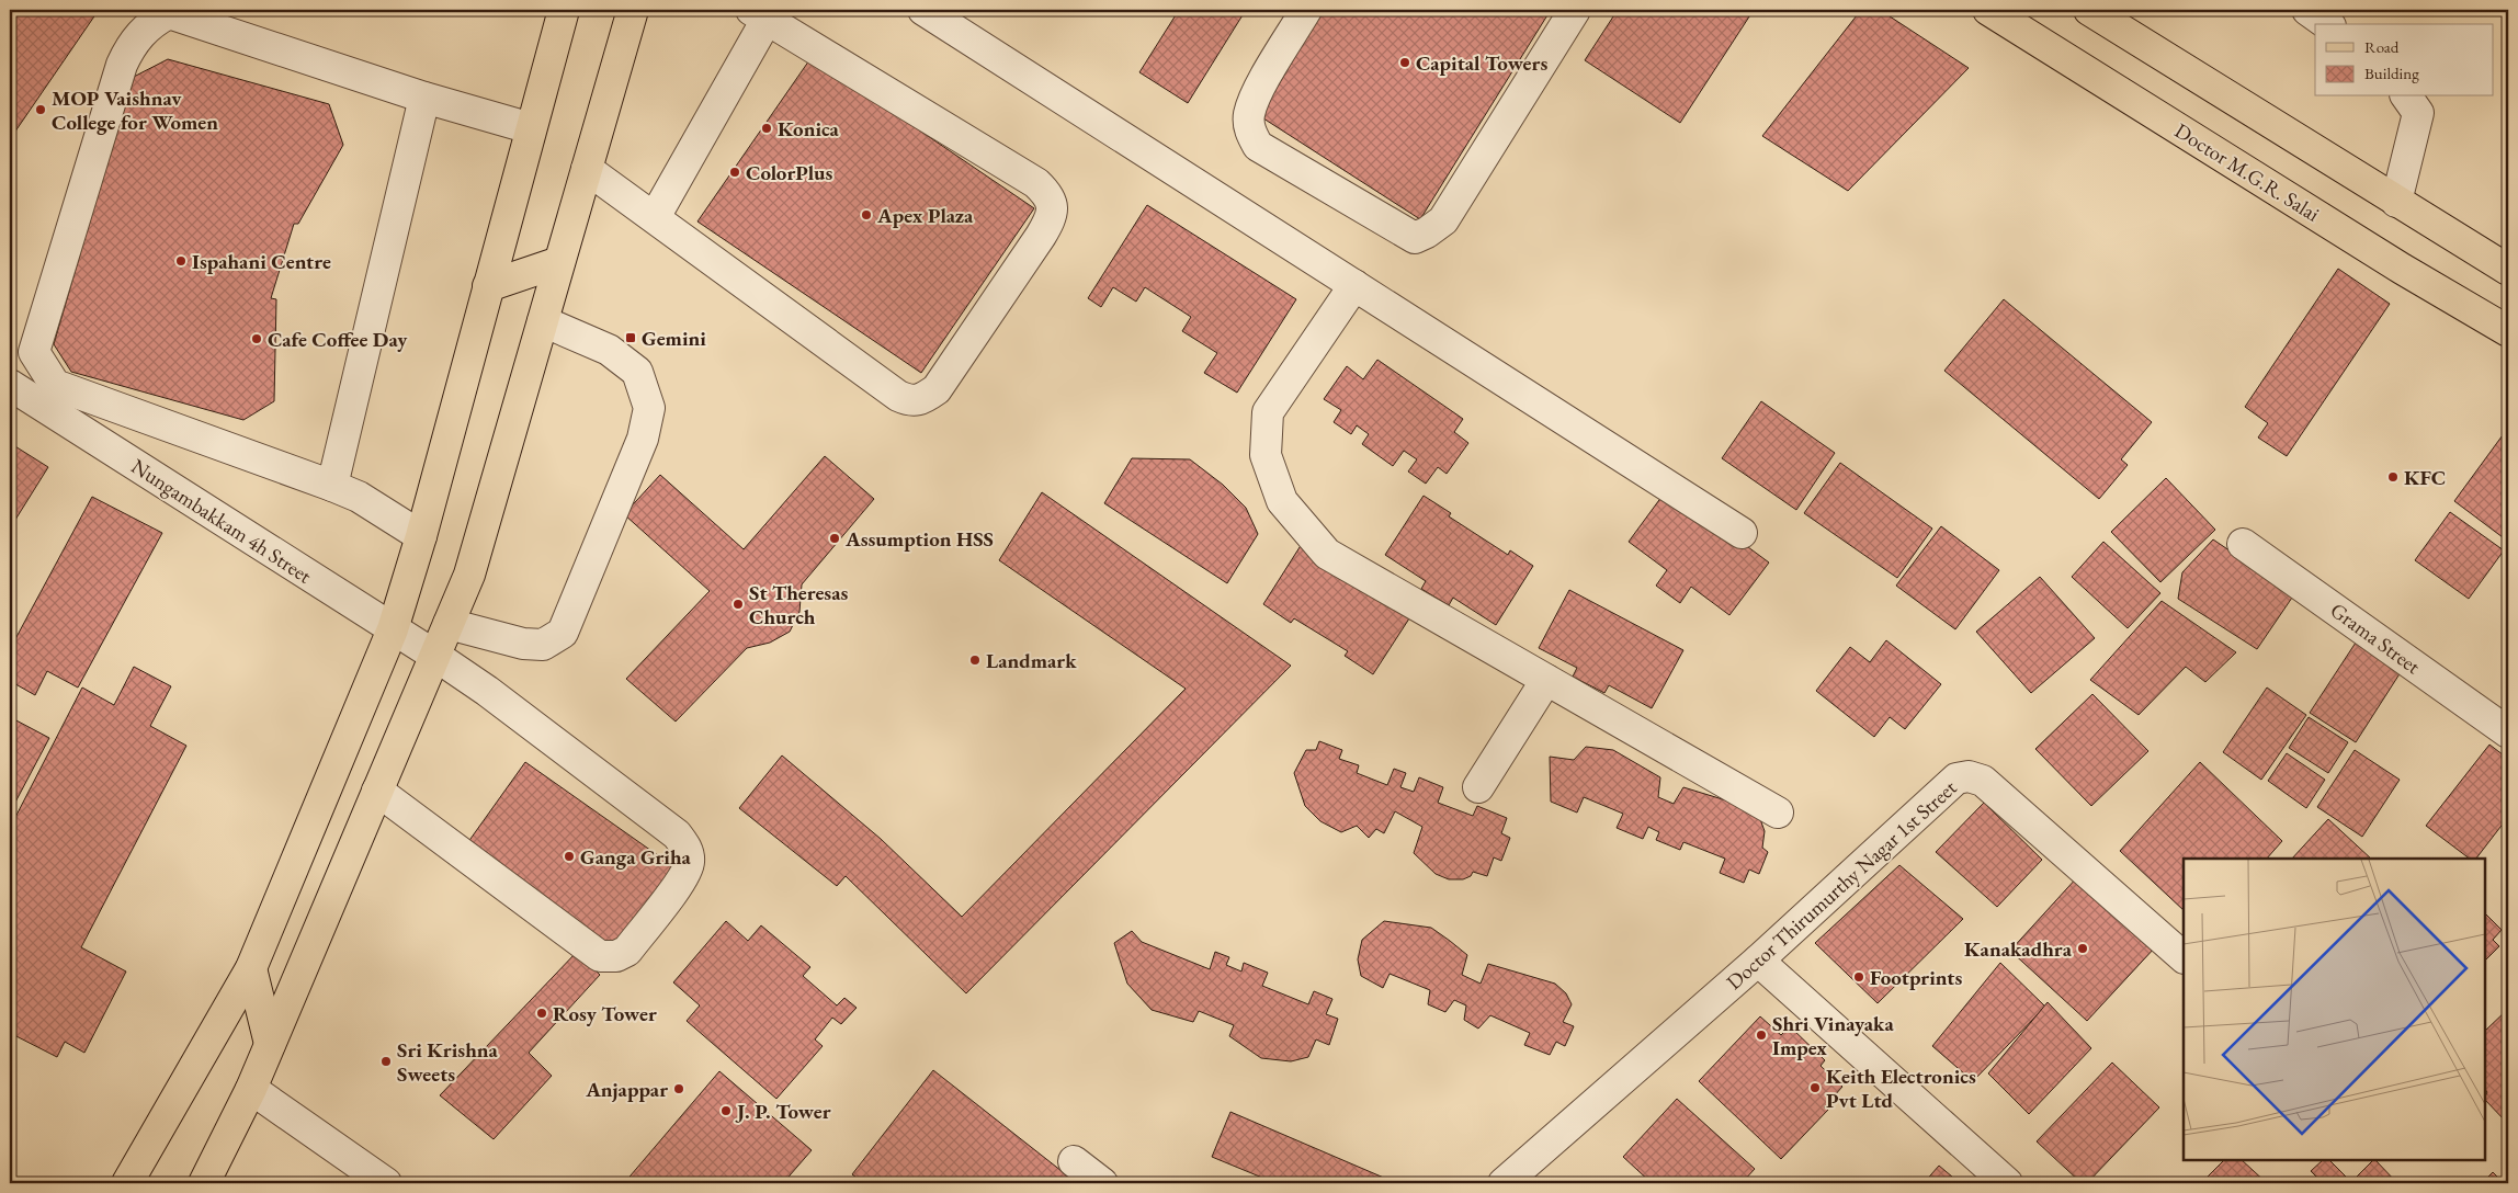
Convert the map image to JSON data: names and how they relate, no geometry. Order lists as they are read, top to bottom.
{
  "streets": {
    "main road": ["Doctor M.G.R. Salai"],
    "street": ["Nungambakkam 4h Street", "Grama Street", "Doctor Thirumurthy Nagar 1st Street"]
  },
  "places": {
    "other": [
      "Capital Towers",
      "MOP Vaishnav College for Women",
      "Konica",
      "ColorPlus",
      "Apex Plaza",
      "Ispahani Centre",
      "Cafe Coffee Day",
      "KFC",
      "Assumption HSS",
      "St Theresas Church",
      "Landmark",
      "Ganga Griha",
      "Kanakadhra",
      "Footprints",
      "Rosy Tower",
      "Shri Vinayaka Impex",
      "Sri Krishna Sweets",
      "Keith Electronics Pvt Ltd",
      "Anjappar",
      "J. P. Tower"
    ],
    "transit": ["Gemini"]
  },
  "legend": ["Road", "Building"]
}
